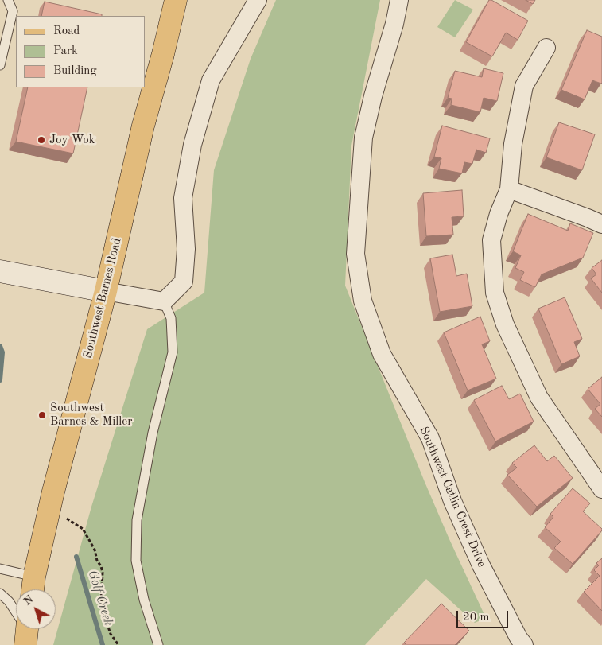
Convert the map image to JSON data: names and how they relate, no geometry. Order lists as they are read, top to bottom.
{
  "streets": {
    "main road": ["Southwest Barnes Road"],
    "street": ["Southwest Catlin Crest Drive"]
  },
  "water": ["Golf Creek"],
  "places": ["Joy Wok", "Southwest Barnes & Miller"],
  "legend": ["Road", "Park", "Building"],
  "scale_bar": "20 m",
  "north": "top left"
}
